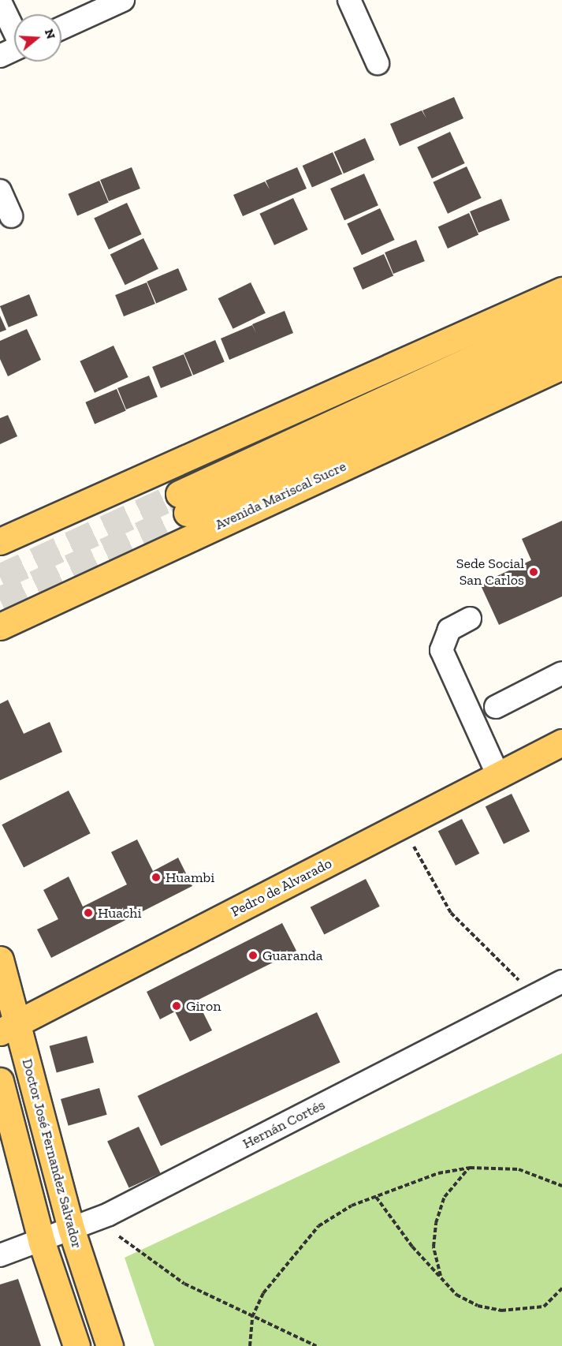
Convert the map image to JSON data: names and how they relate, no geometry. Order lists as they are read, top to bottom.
{
  "streets": {
    "main road": ["Avenida Mariscal Sucre", "Pedro de Alvarado", "Doctor José Fernandez Salvador"],
    "street": ["Hernán Cortés"]
  },
  "crossings": [
    ["Pedro de Alvarado", "Doctor José Fernandez Salvador"],
    ["Hernán Cortés", "Doctor José Fernandez Salvador"]
  ],
  "places": [
    "Sede Social San Carlos",
    "Huambi",
    "Huachi",
    "Guaranda",
    "Giron"
  ],
  "north": "right"
}
